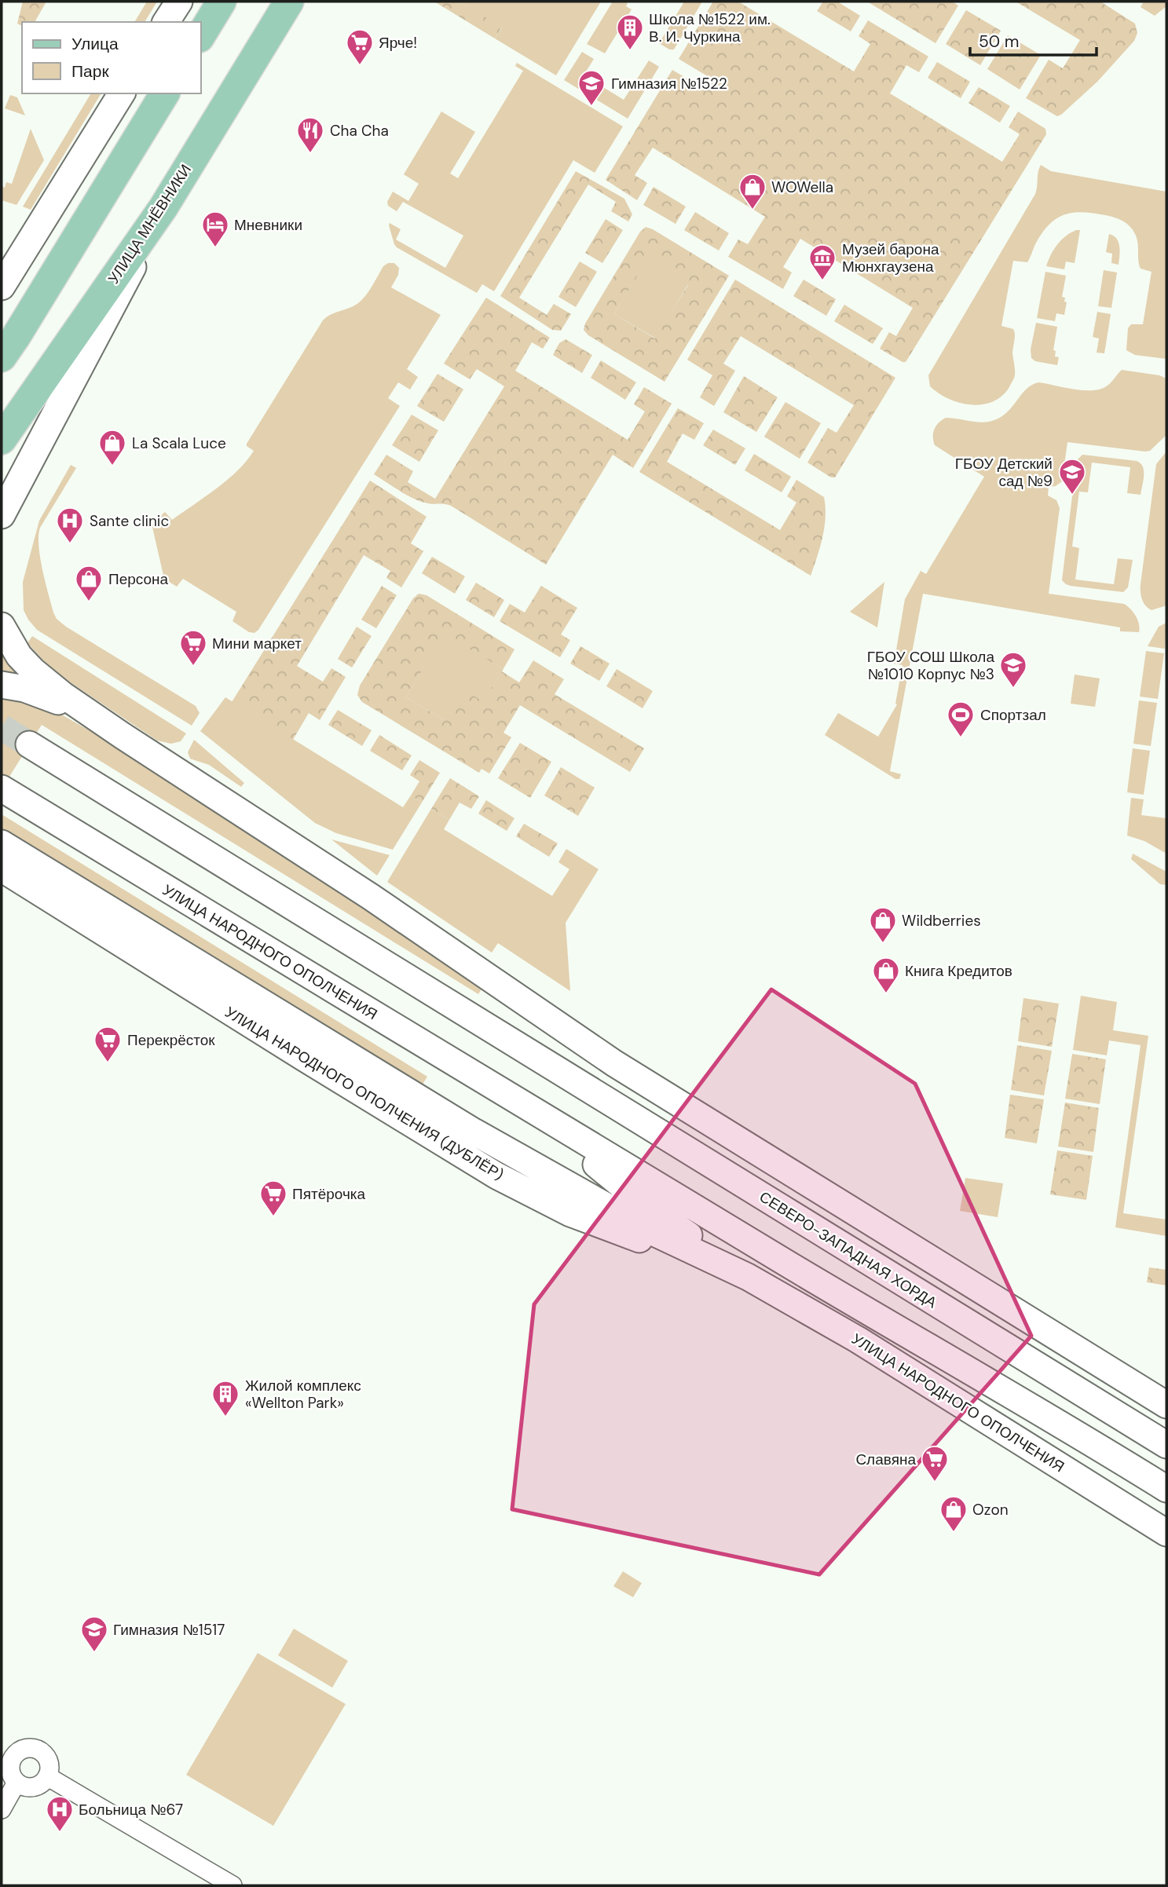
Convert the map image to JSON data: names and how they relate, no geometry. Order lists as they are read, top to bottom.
{
  "streets": {
    "main road": [
      "УЛИЦА МНЁВНИКИ",
      "УЛИЦА НАРОДНОГО ОПОЛЧЕНИЯ",
      "УЛИЦА НАРОДНОГО ОПОЛЧЕНИЯ (ДУБЛЁР)",
      "СЕВЕРО-ЗАПАДНАЯ ХОРДА"
    ]
  },
  "crossings": [
    ["УЛИЦА НАРОДНОГО ОПОЛЧЕНИЯ", "УЛИЦА НАРОДНОГО ОПОЛЧЕНИЯ (ДУБЛЁР)"]
  ],
  "places": {
    "building": ["Школа №1522 им. В. И. Чуркина", "Жилой комплекс «Wellton Park»"],
    "supermarket": [
      "Ярче!",
      "Мини маркет",
      "Перекрёсток",
      "Пятёрочка",
      "Славяна"
    ],
    "school or university": [
      "Гимназия №1522",
      "ГБОУ Детский сад №9",
      "ГБОУ СОШ Школа №1010 Корпус №3",
      "Гимназия №1517"
    ],
    "restaurant": ["Cha Cha"],
    "shop": [
      "WOWella",
      "La Scala Luce",
      "Персона",
      "Wildberries",
      "Книга Кредитов",
      "Ozon"
    ],
    "hotel": ["Мневники"],
    "museum": ["Музей барона Мюнхгаузена"],
    "hospital": ["Sante clinic", "Больница №67"],
    "sports": ["Спортзал"]
  },
  "legend": ["Улица", "Парк"],
  "scale_bar": "50 m"
}
